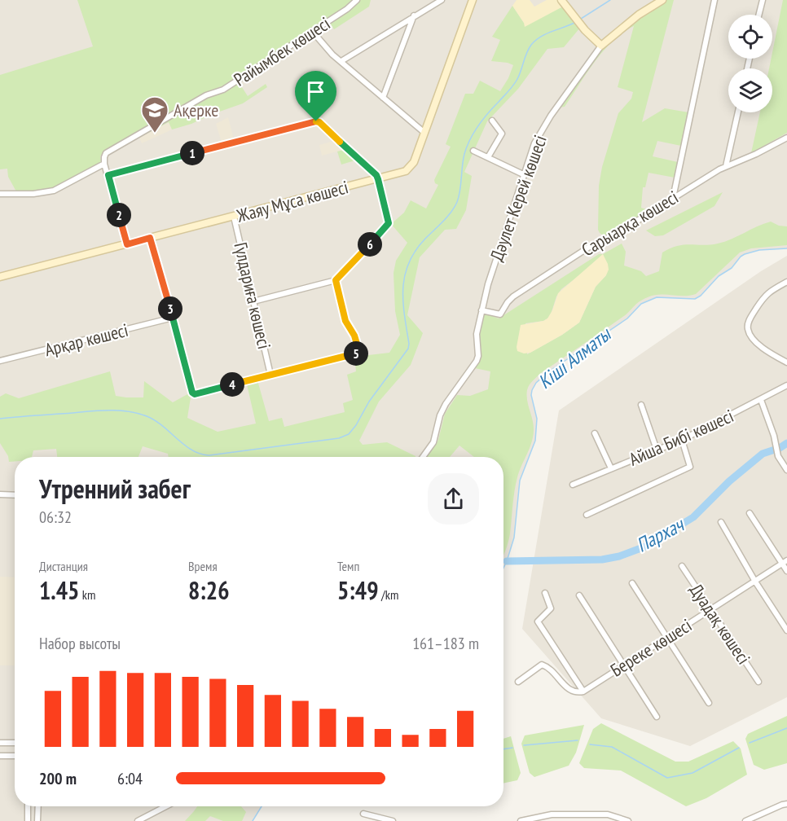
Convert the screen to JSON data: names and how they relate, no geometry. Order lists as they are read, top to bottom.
{
  "streets": {
    "street": [
      "Райымбек көшесі",
      "Дәулет Керей көшесі",
      "Жаяу Мұса көшесі",
      "Сарыарқа көшесі",
      "Гүлдариға көшесі",
      "Арқар көшесі",
      "Айша Бибі көшесі",
      "Дуадақ көшесі",
      "Береке көшесі"
    ]
  },
  "crossings": [
    ["Дәулет Керей көшесі", "Сарыарқа көшесі"],
    ["Жаяу Мұса көшесі", "Гүлдариға көшесі"],
    ["Дуадақ көшесі", "Береке көшесі"]
  ],
  "water": ["Кіші Алматы", "Пархач"],
  "places": {
    "school or university": ["Ақерке"]
  },
  "page": {
    "pins": [
      "1",
      "2",
      "6",
      "3",
      "5",
      "4"
    ],
    "heading": ["Утренний забег", "06:32"],
    "stats": [
      ["Дистанция", "1.45 km"],
      ["Время", "8:26"],
      ["Темп", "5:49 /km"]
    ],
    "chart": ["Набор высоты", "161–183 m"],
    "list": [
      {
        "name": "200 m",
        "note": "6:04"
      }
    ]
  }
}
